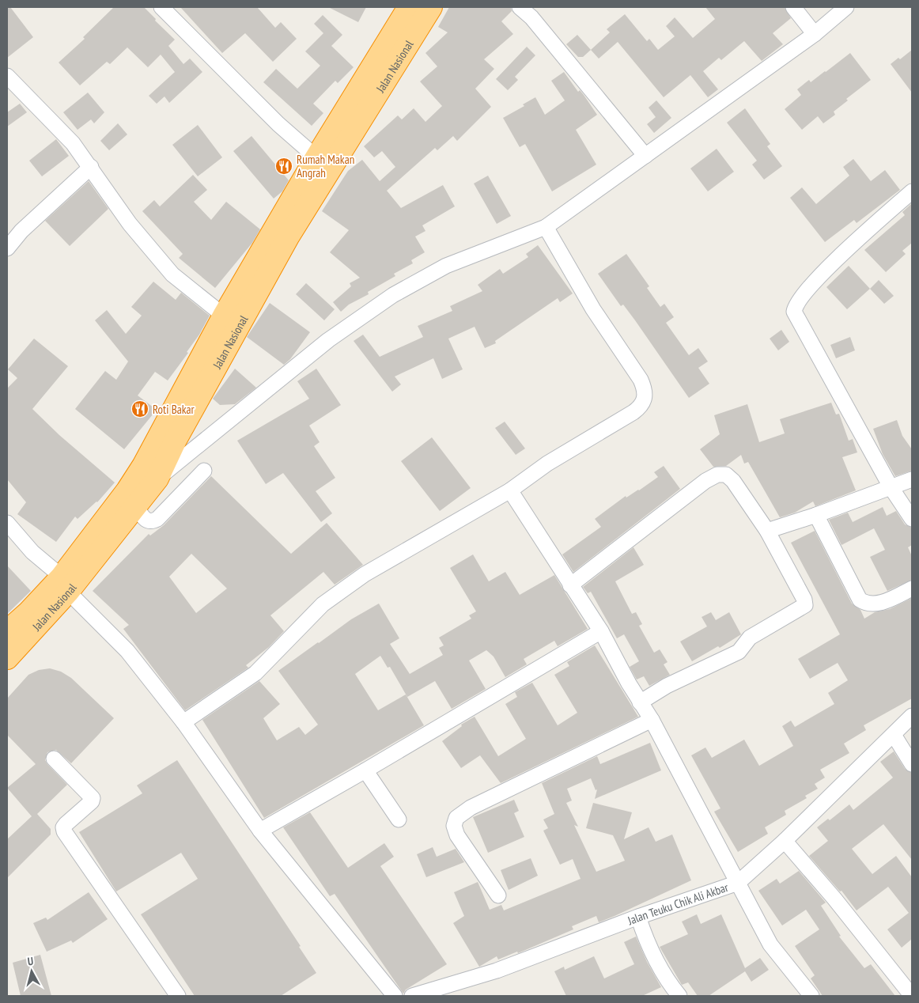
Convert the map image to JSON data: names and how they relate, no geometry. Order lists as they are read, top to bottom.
{
  "streets": {
    "highway": ["Jalan Nasional"],
    "street": ["Jalan Teuku Chik Ali Akbar"]
  },
  "places": {
    "restaurant": ["Rumah Makan Angrah", "Roti Bakar"]
  },
  "north": "top"
}
